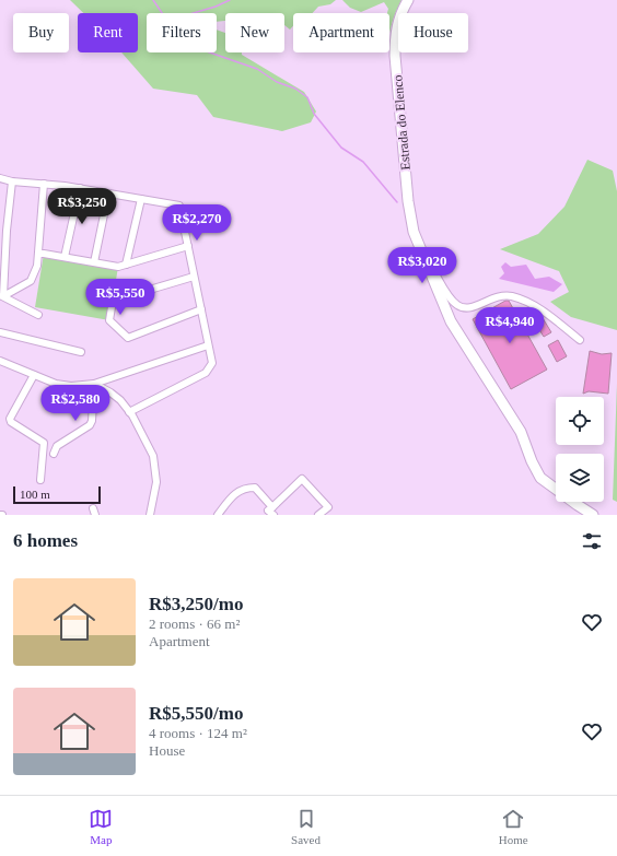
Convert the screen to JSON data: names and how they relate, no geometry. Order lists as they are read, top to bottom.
{
  "streets": {
    "street": ["Estrada do Elenco"]
  },
  "scale_bar": "100 m",
  "page": {
    "chip": [
      "Buy",
      "Rent",
      "Filters",
      "New",
      "Apartment",
      "House"
    ],
    "price": [
      "R$3,250",
      "R$2,270",
      "R$3,020",
      "R$5,550",
      "R$4,940",
      "R$2,580"
    ],
    "scale": "100 m",
    "heading": "6 homes",
    "list": [
      {
        "name": "R$3,250/mo",
        "note": "2 rooms · 66 m² · Apartment"
      },
      {
        "name": "R$5,550/mo",
        "note": "4 rooms · 124 m² · House"
      }
    ],
    "tabs": ["Map", "Saved", "Home"]
  }
}
